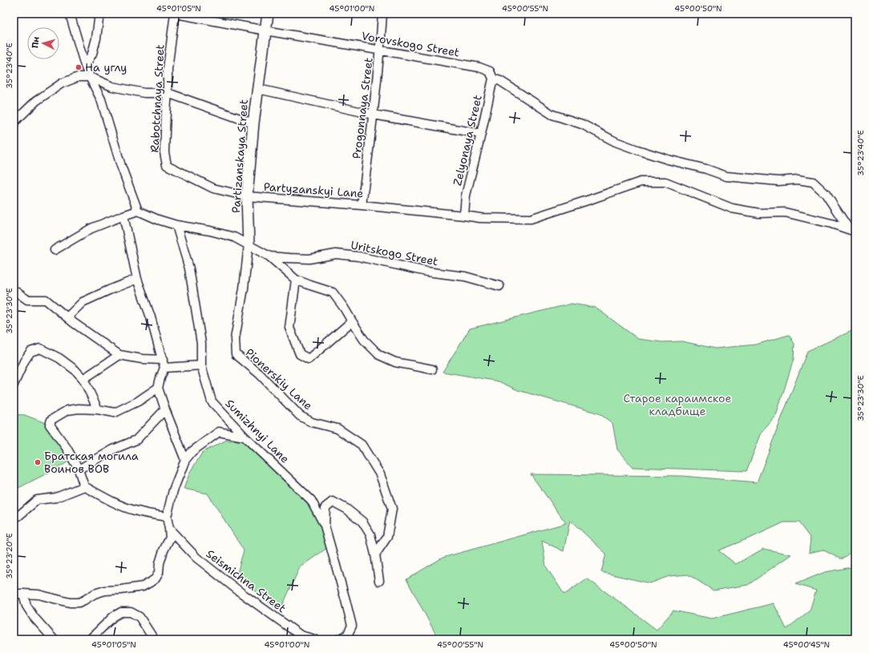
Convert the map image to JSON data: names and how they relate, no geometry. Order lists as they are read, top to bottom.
{
  "streets": {
    "street": [
      "Vorovskogo Street",
      "Rabotchnaya Street",
      "Progonnaya Street",
      "Zelyonaya Street",
      "Partizanskaya Street",
      "Partyzanskyi Lane",
      "Uritskogo Street",
      "Pionerskiy Lane",
      "Sumizhnyi Lane",
      "Seismichna Street"
    ]
  },
  "crossings": [
    ["Vorovskogo Street", "Rabotchnaya Street"],
    ["Vorovskogo Street", "Progonnaya Street"],
    ["Vorovskogo Street", "Zelyonaya Street"],
    ["Vorovskogo Street", "Partizanskaya Street"],
    ["Vorovskogo Street", "Partyzanskyi Lane"],
    ["Rabotchnaya Street", "Partyzanskyi Lane"],
    ["Progonnaya Street", "Partyzanskyi Lane"],
    ["Zelyonaya Street", "Partyzanskyi Lane"],
    ["Partizanskaya Street", "Partyzanskyi Lane"],
    ["Partizanskaya Street", "Uritskogo Street"],
    ["Partizanskaya Street", "Pionerskiy Lane"],
    ["Uritskogo Street", "Sumizhnyi Lane"]
  ],
  "parks": ["Старое караимское кладбище"],
  "places": ["На углу", "Братская могила Воинов ВОВ"],
  "north": "left",
  "coordinates": [
    "45°01'05\"N",
    "45°01'00\"N",
    "45°00'55\"N",
    "45°00'50\"N",
    "35°23'40\"E",
    "35°23'30\"E",
    "35°23'20\"E",
    "45°00'45\"N"
  ]
}
